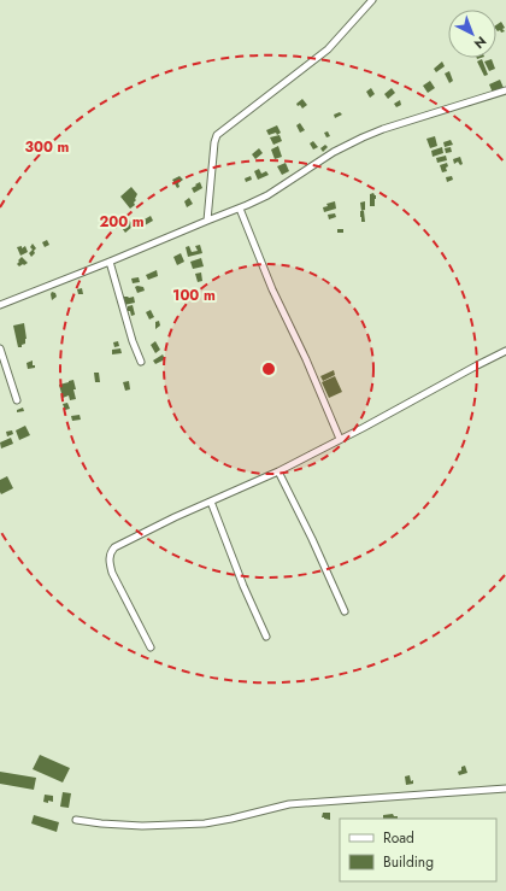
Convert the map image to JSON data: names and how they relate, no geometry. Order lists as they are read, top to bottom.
{
  "legend": ["Road", "Building"],
  "north": "bottom right",
  "rings": ["300 m", "200 m", "100 m"]
}
